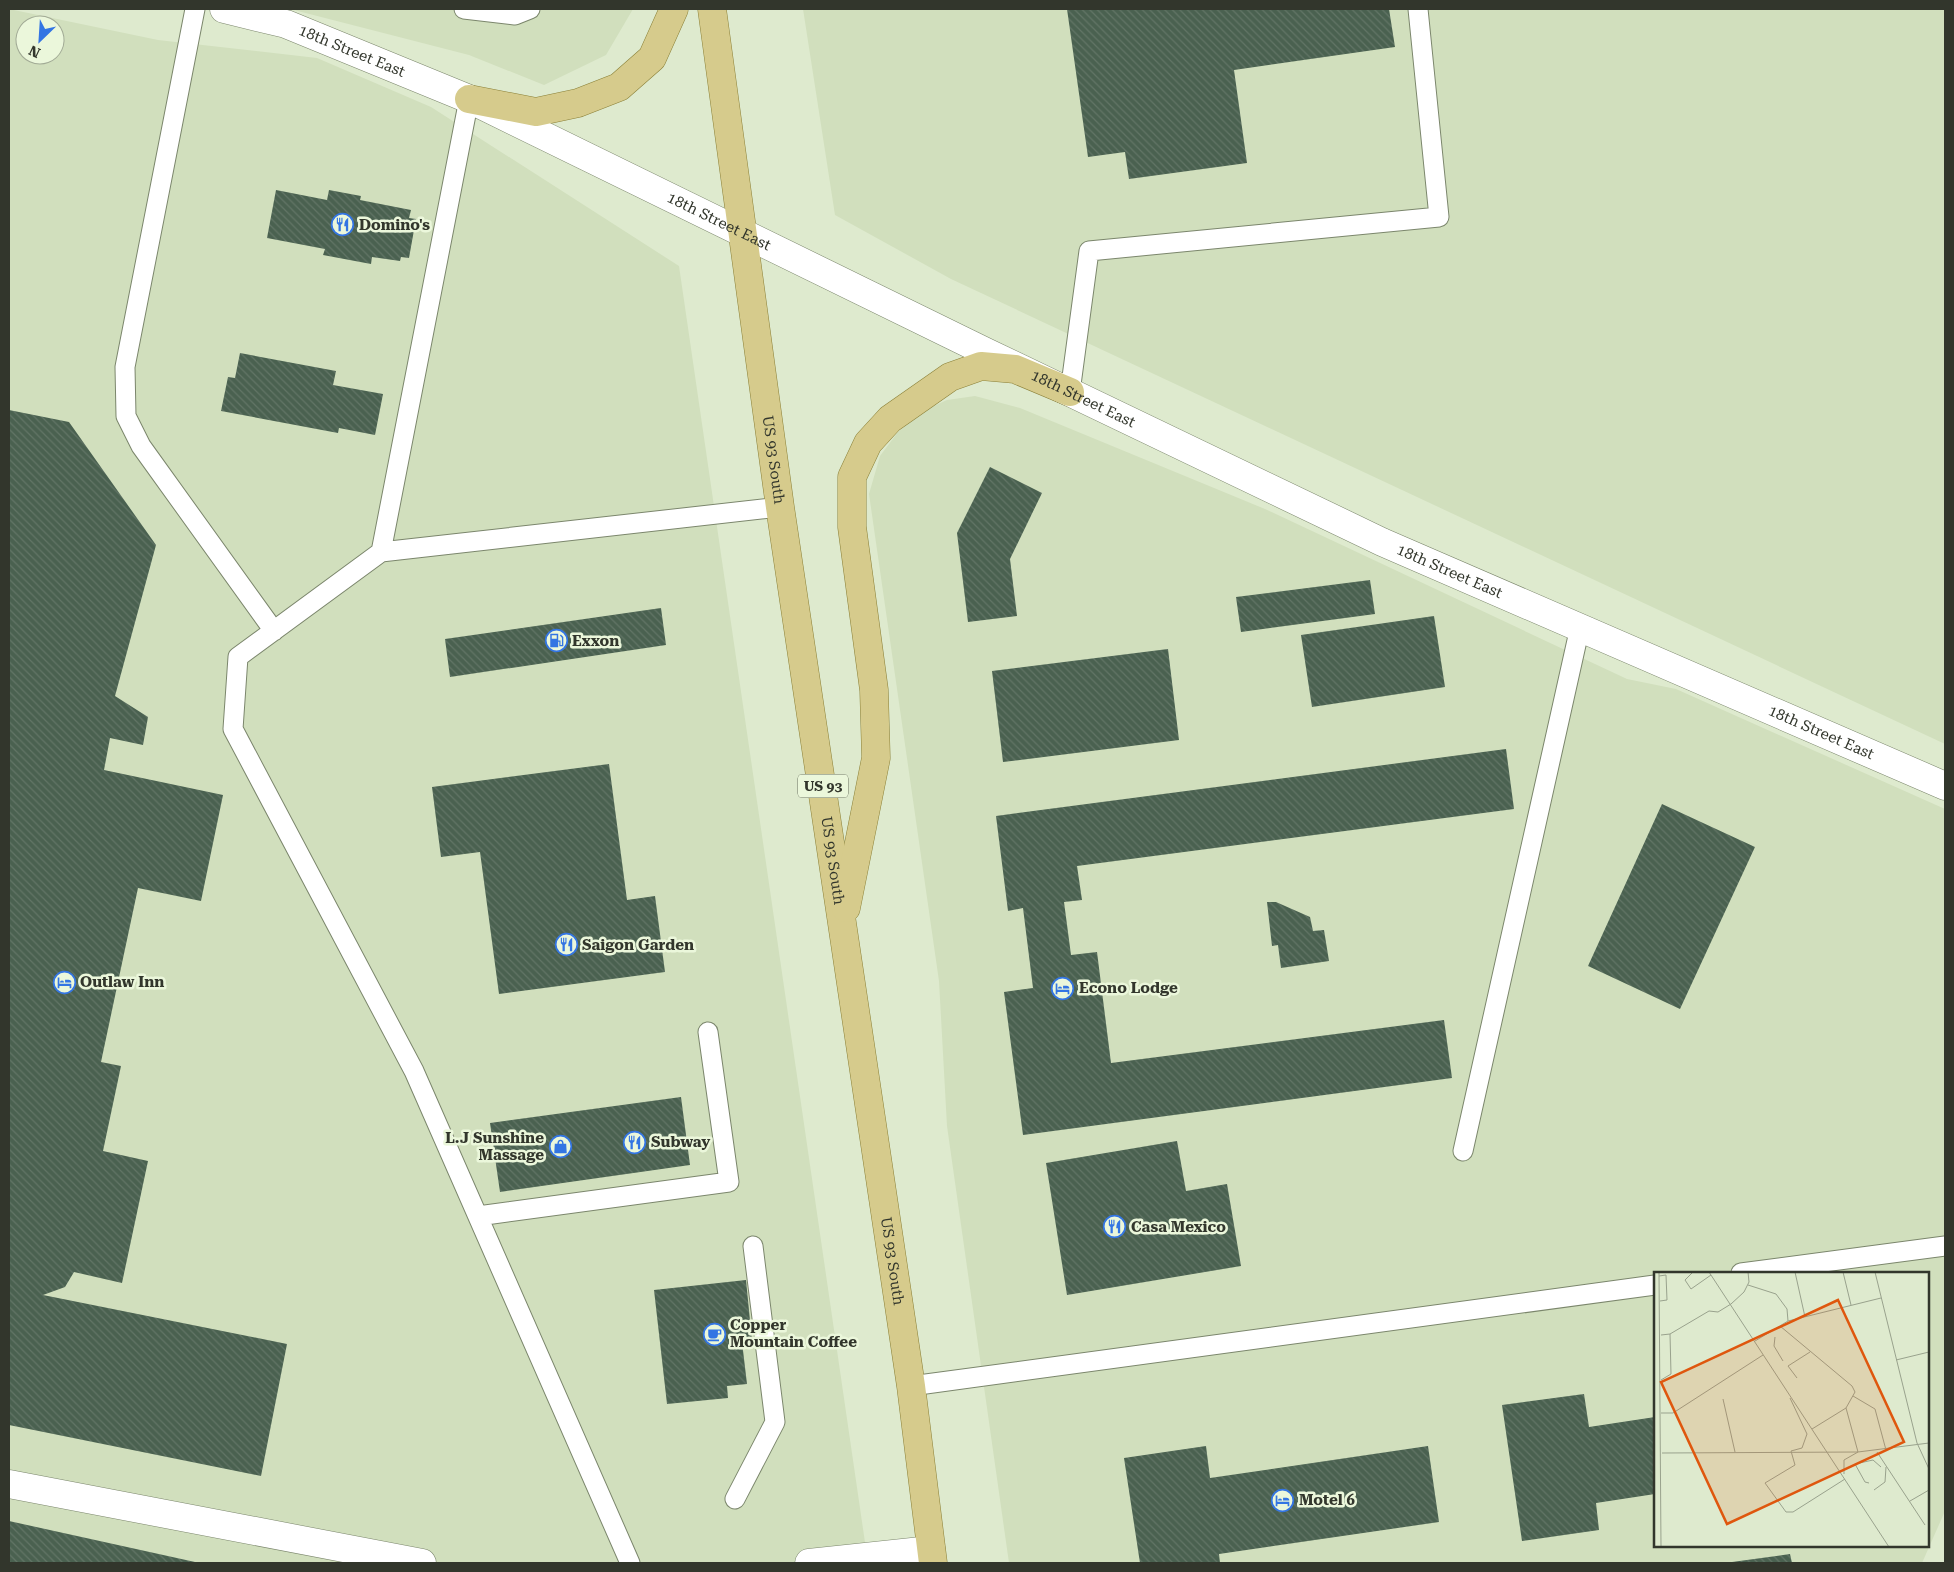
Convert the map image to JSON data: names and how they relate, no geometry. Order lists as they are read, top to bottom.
{
  "streets": {
    "main road": ["US 93 South", "US 93"],
    "street": ["18th Street East"]
  },
  "crossings": [
    ["18th Street East", "US 93 South"]
  ],
  "places": {
    "restaurant": [
      "Domino's",
      "Saigon Garden",
      "Subway",
      "Casa Mexico"
    ],
    "fuel station": ["Exxon"],
    "hotel": ["Outlaw Inn", "Econo Lodge", "Motel 6"],
    "shop": ["L.J Sunshine Massage"],
    "cafe": ["Copper Mountain Coffee"]
  },
  "north": "bottom left"
}
